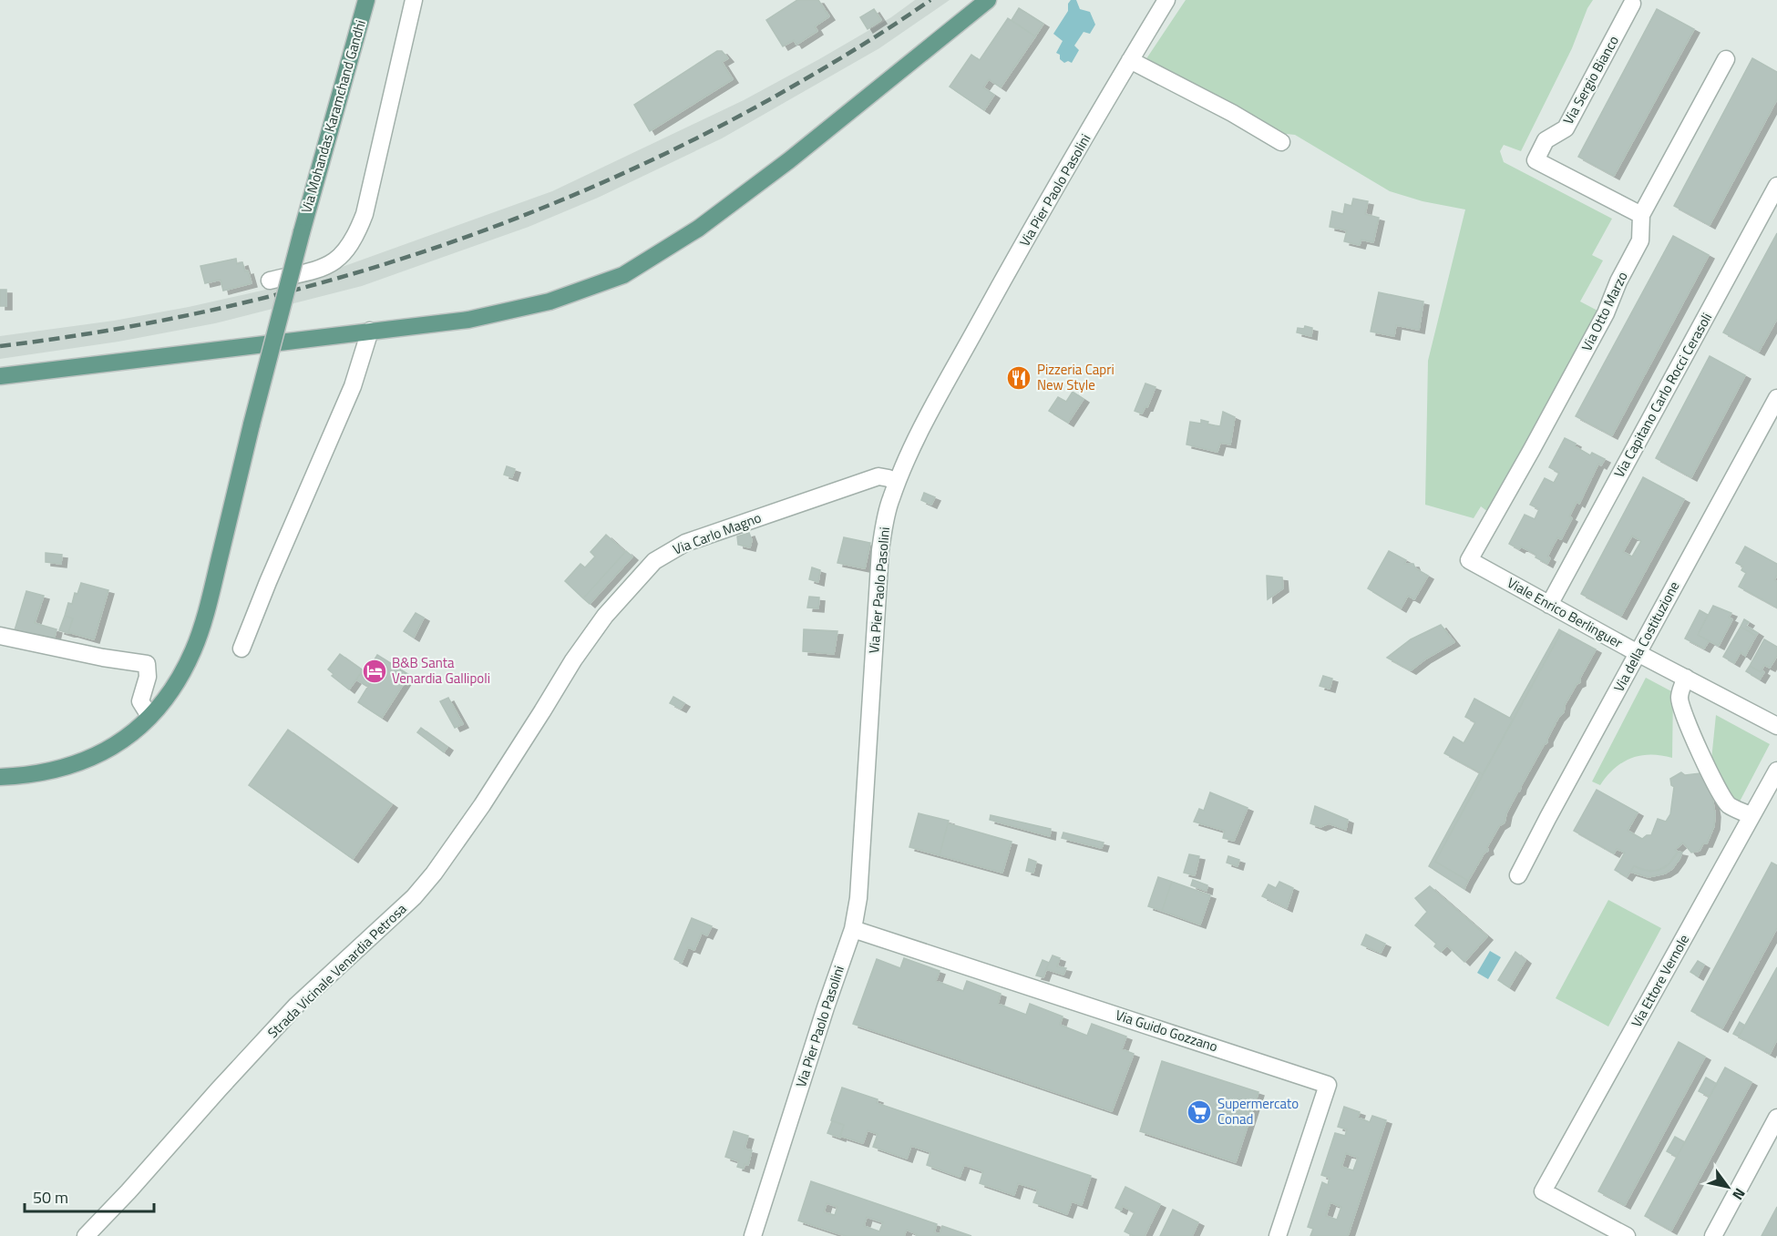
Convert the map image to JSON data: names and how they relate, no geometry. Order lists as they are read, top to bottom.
{
  "streets": {
    "main road": ["Via Mohandas Karamchand Gandhi"],
    "street": [
      "Via Sergio Bianco",
      "Via Pier Paolo Pasolini",
      "Via Otto Marzo",
      "Via Capitano Carlo Rocci Cerasoli",
      "Via Carlo Magno",
      "Viale Enrico Berlinguer",
      "Via della Costituzione",
      "Strada Vicinale Venardia Petrosa",
      "Via Ettore Vernole",
      "Via Guido Gozzano"
    ]
  },
  "crossings": [
    ["Via Sergio Bianco", "Via Otto Marzo"],
    ["Via Pier Paolo Pasolini", "Via Carlo Magno"],
    ["Via Pier Paolo Pasolini", "Via Guido Gozzano"],
    ["Via Otto Marzo", "Viale Enrico Berlinguer"],
    ["Via Capitano Carlo Rocci Cerasoli", "Viale Enrico Berlinguer"],
    ["Via Carlo Magno", "Strada Vicinale Venardia Petrosa"],
    ["Viale Enrico Berlinguer", "Via della Costituzione"]
  ],
  "places": {
    "restaurant": ["Pizzeria Capri New Style"],
    "hotel": ["B&B Santa Venardia Gallipoli"],
    "supermarket": ["Supermercato Conad"]
  },
  "scale_bar": "50 m",
  "north": "bottom right"
}
